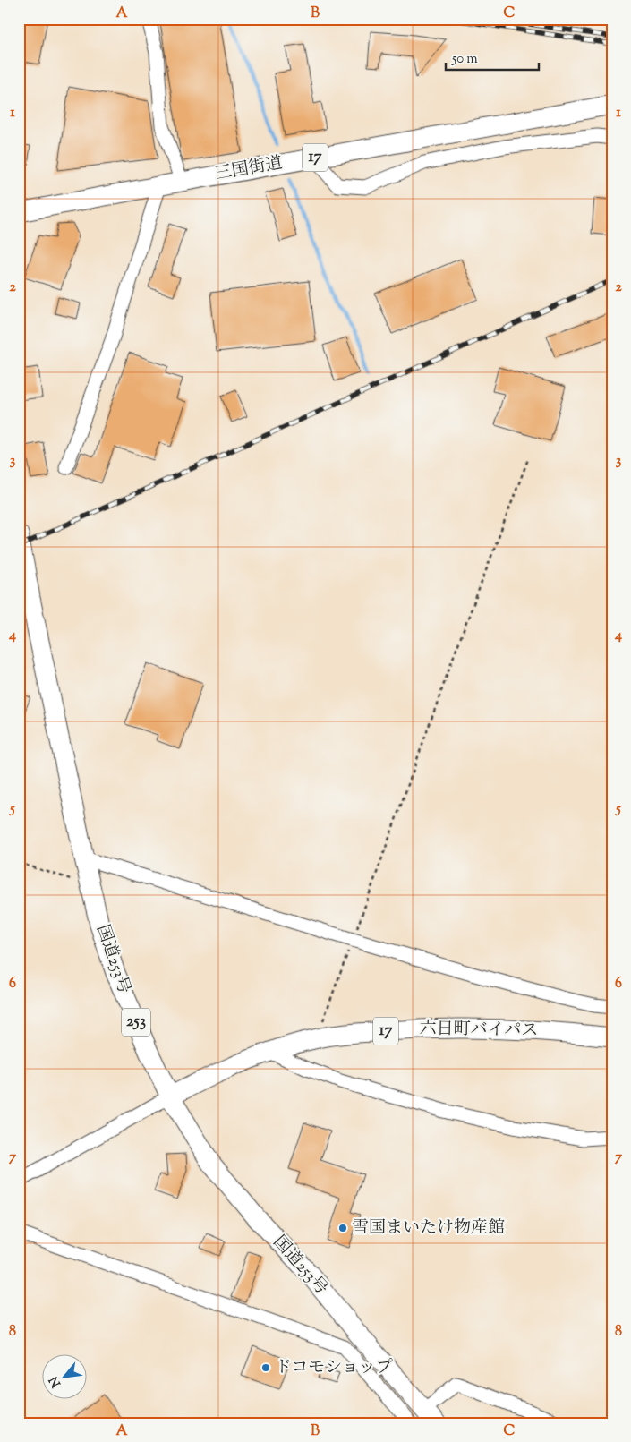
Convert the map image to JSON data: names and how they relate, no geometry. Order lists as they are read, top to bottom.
{
  "streets": {
    "highway": [
      "17",
      "三国街道",
      "国道253号",
      "253",
      "六日町バイパス"
    ]
  },
  "crossings": [
    ["国道253号", "六日町バイパス"]
  ],
  "places": ["雪国まいたけ物産館", "ドコモショップ"],
  "scale_bar": "50 m",
  "north": "bottom left",
  "grid": {
    "columns": ["A", "B", "C"],
    "rows": [
      "1",
      "2",
      "3",
      "4",
      "5",
      "6",
      "7",
      "8"
    ]
  }
}
